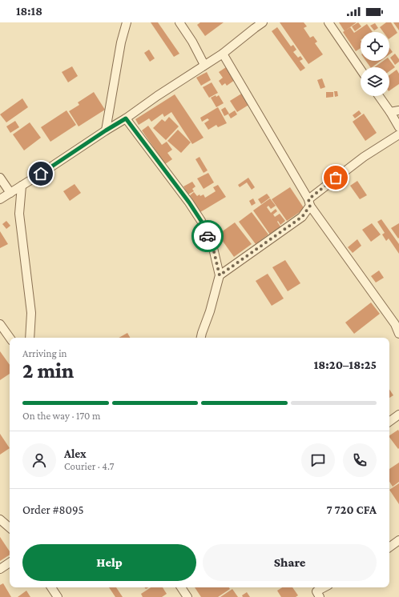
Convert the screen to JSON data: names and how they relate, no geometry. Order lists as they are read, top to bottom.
{
  "page": {
    "status": "18:18",
    "heading": ["2 min", "Arriving in", "18:20–18:25"],
    "panel": [
      "Alex",
      "Courier · 4.7",
      "Order #8095",
      "7 720 CFA"
    ],
    "bar": "On the way · 170 m",
    "buttons": ["Help", "Share"]
  }
}
